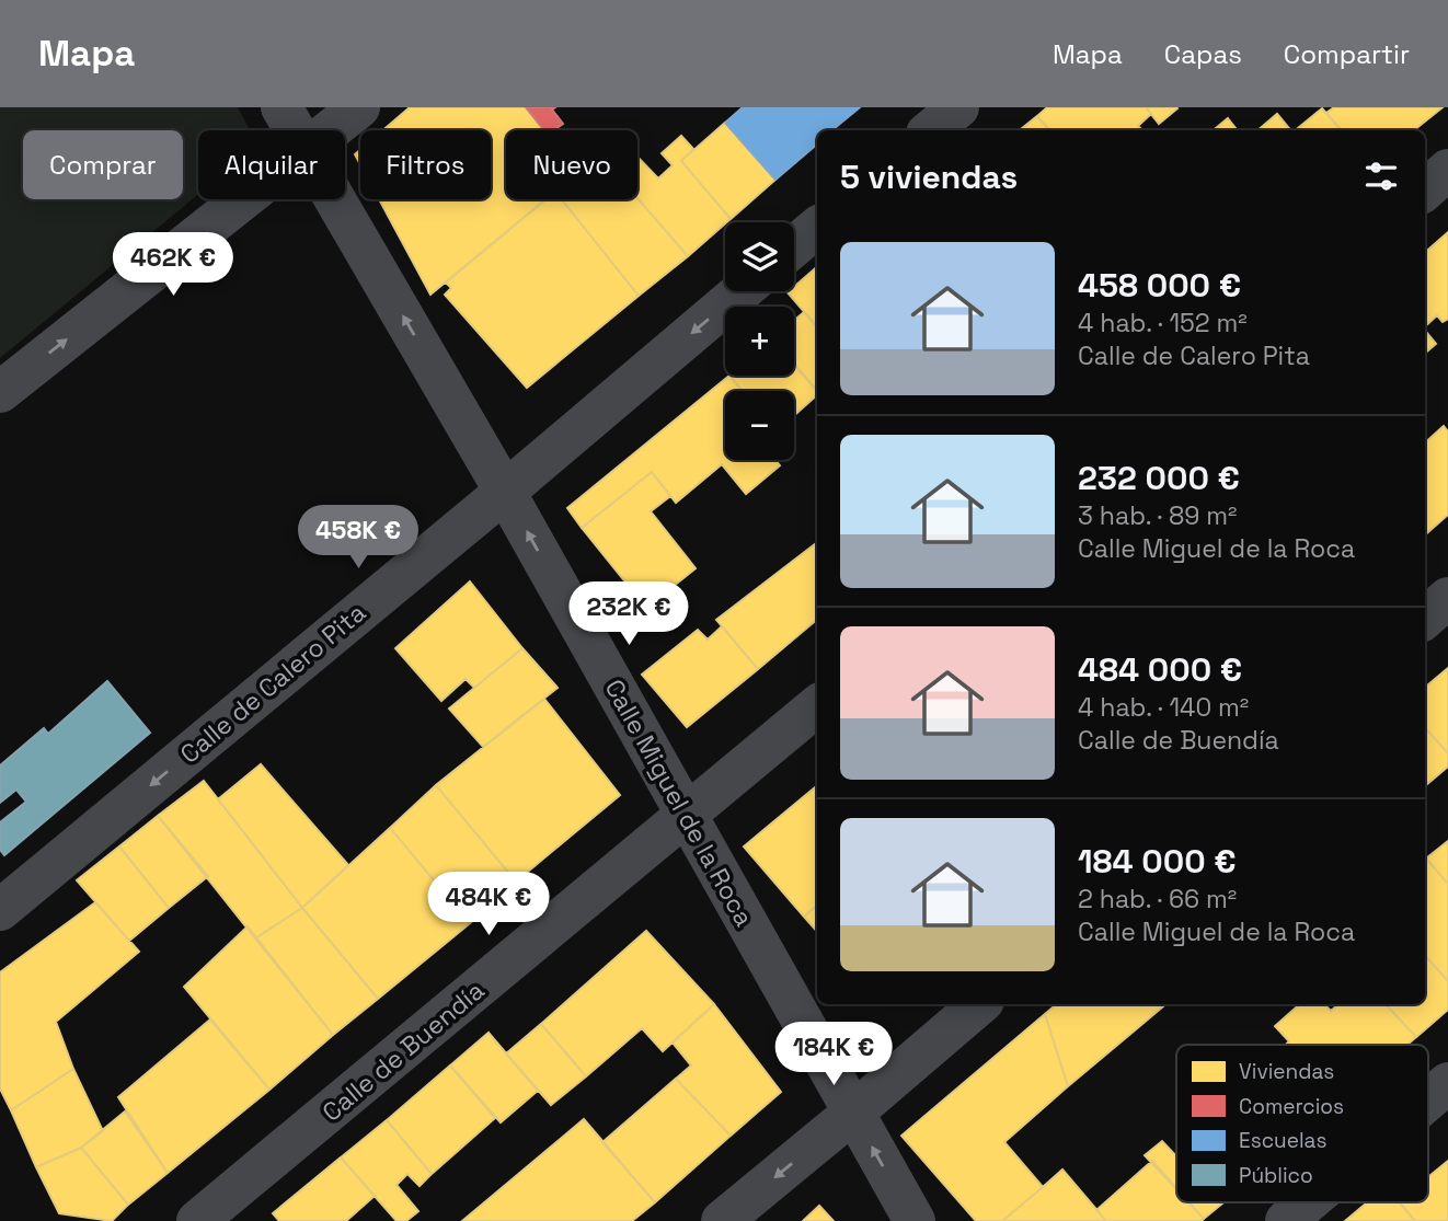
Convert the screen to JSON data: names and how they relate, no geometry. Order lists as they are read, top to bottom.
{
  "streets": {
    "street": ["Calle de Calero Pita", "Calle Miguel de la Roca", "Calle de Buendía"]
  },
  "crossings": [
    ["Calle de Calero Pita", "Calle Miguel de la Roca"],
    ["Calle Miguel de la Roca", "Calle de Buendía"]
  ],
  "one_way": ["Calle de Calero Pita", "Calle Miguel de la Roca"],
  "legend": [
    "Viviendas",
    "Comercios",
    "Escuelas",
    "Público"
  ],
  "page": {
    "header": "Mapa",
    "nav": ["Mapa", "Capas", "Compartir"],
    "chip": [
      "Comprar",
      "Alquilar",
      "Filtros",
      "Nuevo"
    ],
    "heading": "5 viviendas",
    "map_buttons": ["+", "−"],
    "list": [
      {
        "name": "458 000 €",
        "note": "4 hab. · 152 m² · Calle de Calero Pita"
      },
      {
        "name": "232 000 €",
        "note": "3 hab. · 89 m² · Calle Miguel de la Roca"
      },
      {
        "name": "484 000 €",
        "note": "4 hab. · 140 m² · Calle de Buendía"
      },
      {
        "name": "184 000 €",
        "note": "2 hab. · 66 m² · Calle Miguel de la Roca"
      }
    ],
    "price": [
      "462K €",
      "458K €",
      "232K €",
      "484K €",
      "184K €"
    ]
  }
}
